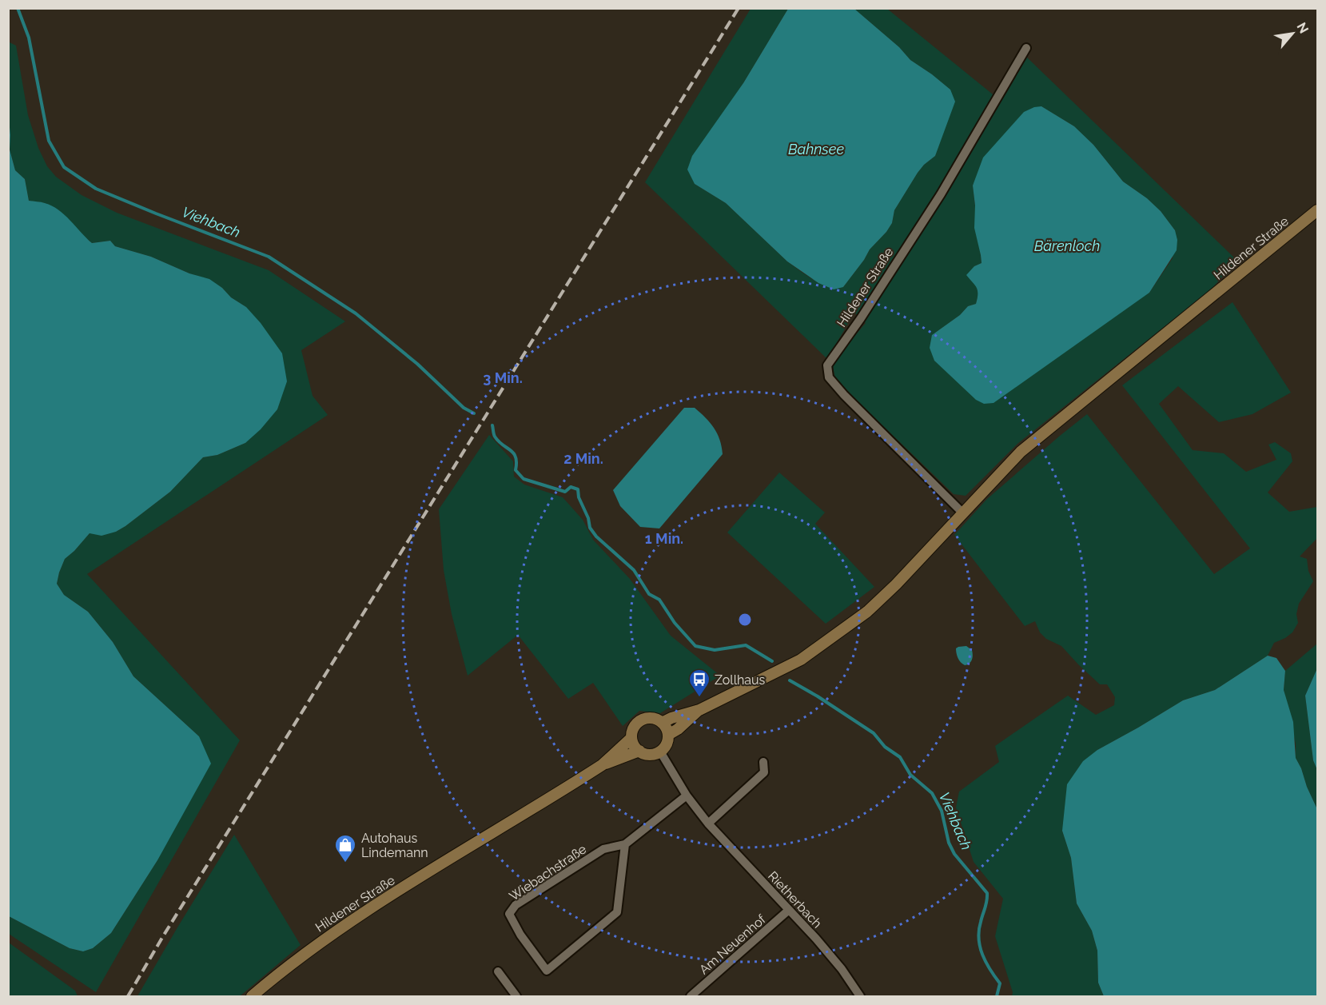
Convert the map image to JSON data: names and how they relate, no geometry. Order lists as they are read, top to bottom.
{
  "streets": {
    "main road": ["Hildener Straße"],
    "street": ["Wiebachstraße", "Rietherbach", "Am Neuenhof"]
  },
  "crossings": [
    ["Hildener Straße", "Rietherbach"],
    ["Wiebachstraße", "Rietherbach"],
    ["Rietherbach", "Am Neuenhof"]
  ],
  "water": ["Bahnsee", "Viehbach", "Bärenloch"],
  "places": {
    "bus stop": ["Zollhaus"],
    "shop": ["Autohaus Lindemann"]
  },
  "north": "top right",
  "rings": ["3 Min.", "2 Min.", "1 Min."]
}
